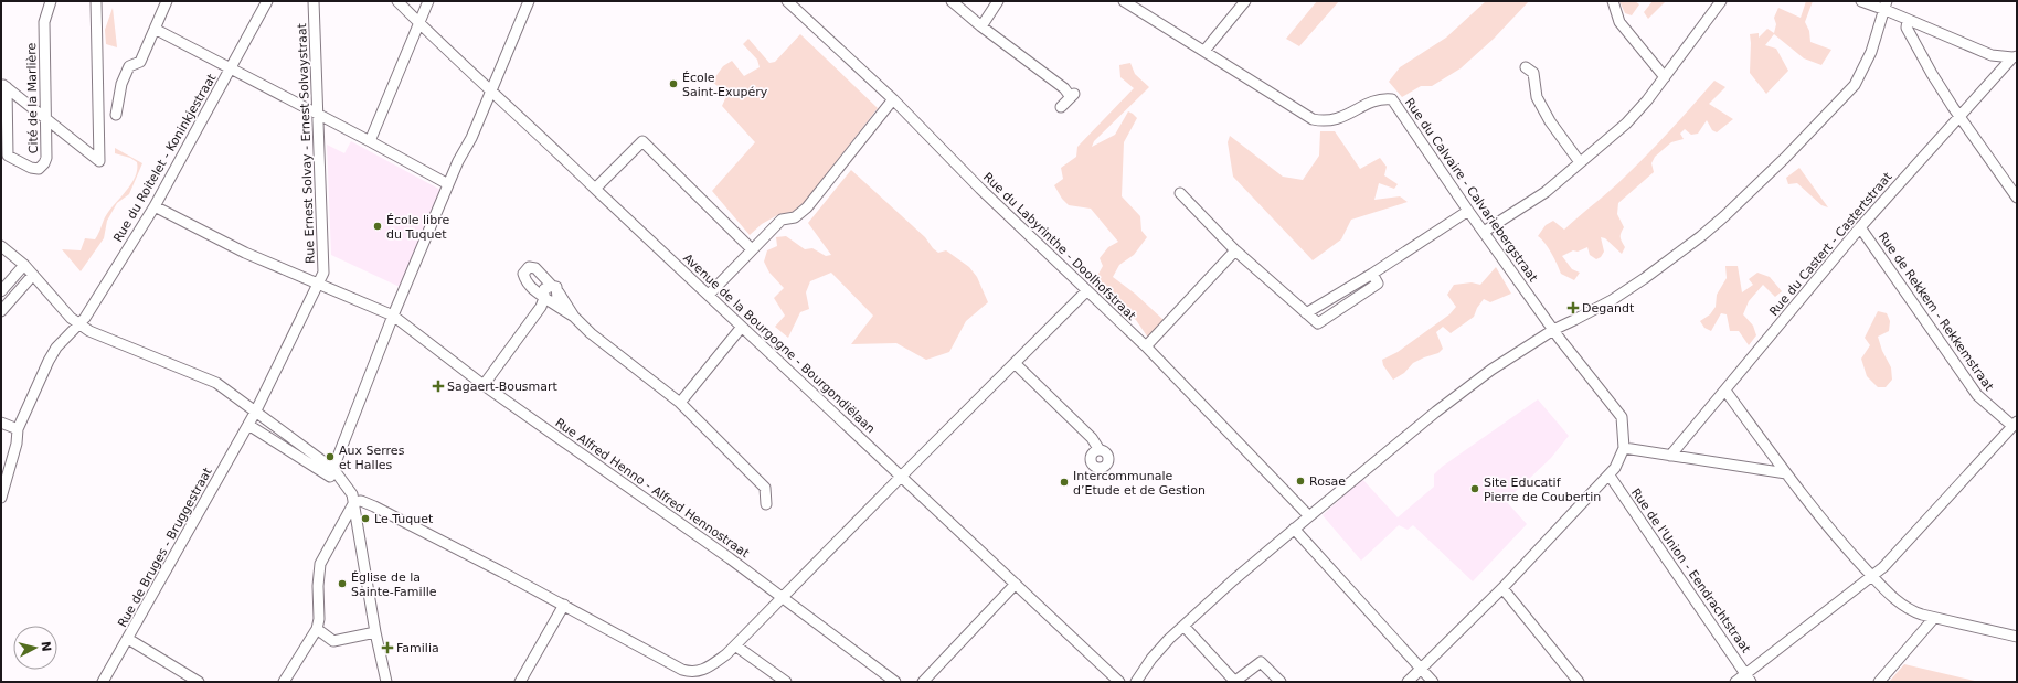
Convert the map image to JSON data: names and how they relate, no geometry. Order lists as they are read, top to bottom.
{
  "streets": {
    "street": [
      "Cité de la Marlière",
      "Rue Ernest Solvay - Ernest Solvaystraat",
      "Rue du Roitelet - Koninkjestraat",
      "Rue du Calvaire - Calvariebergstraat",
      "Rue du Castert - Castertstraat",
      "Rue du Labyrinthe - Doolhofstraat",
      "Rue de Rekkem - Rekkemstraat",
      "Avenue de la Bourgogne - Bourgondiëlaan",
      "Rue Alfred Henno - Alfred Hennostraat",
      "Rue de Bruges - Bruggestraat",
      "Rue de l'Union - Eendrachtstraat"
    ]
  },
  "crossings": [
    ["Rue Ernest Solvay - Ernest Solvaystraat", "Rue Alfred Henno - Alfred Hennostraat"],
    ["Rue Ernest Solvay - Ernest Solvaystraat", "Rue de Bruges - Bruggestraat"],
    ["Rue du Roitelet - Koninkjestraat", "Rue Alfred Henno - Alfred Hennostraat"],
    ["Rue du Castert - Castertstraat", "Rue de Rekkem - Rekkemstraat"]
  ],
  "places": {
    "other": [
      "École Saint-Exupéry",
      "École libre du Tuquet",
      "Aux Serres et Halles",
      "Rosae",
      "Intercommunale d’Etude et de Gestion",
      "Site Educatif Pierre de Coubertin",
      "Le Tuquet",
      "Église de la Sainte-Famille"
    ],
    "health": ["Degandt", "Sagaert-Bousmart", "Familia"]
  },
  "north": "right"
}
